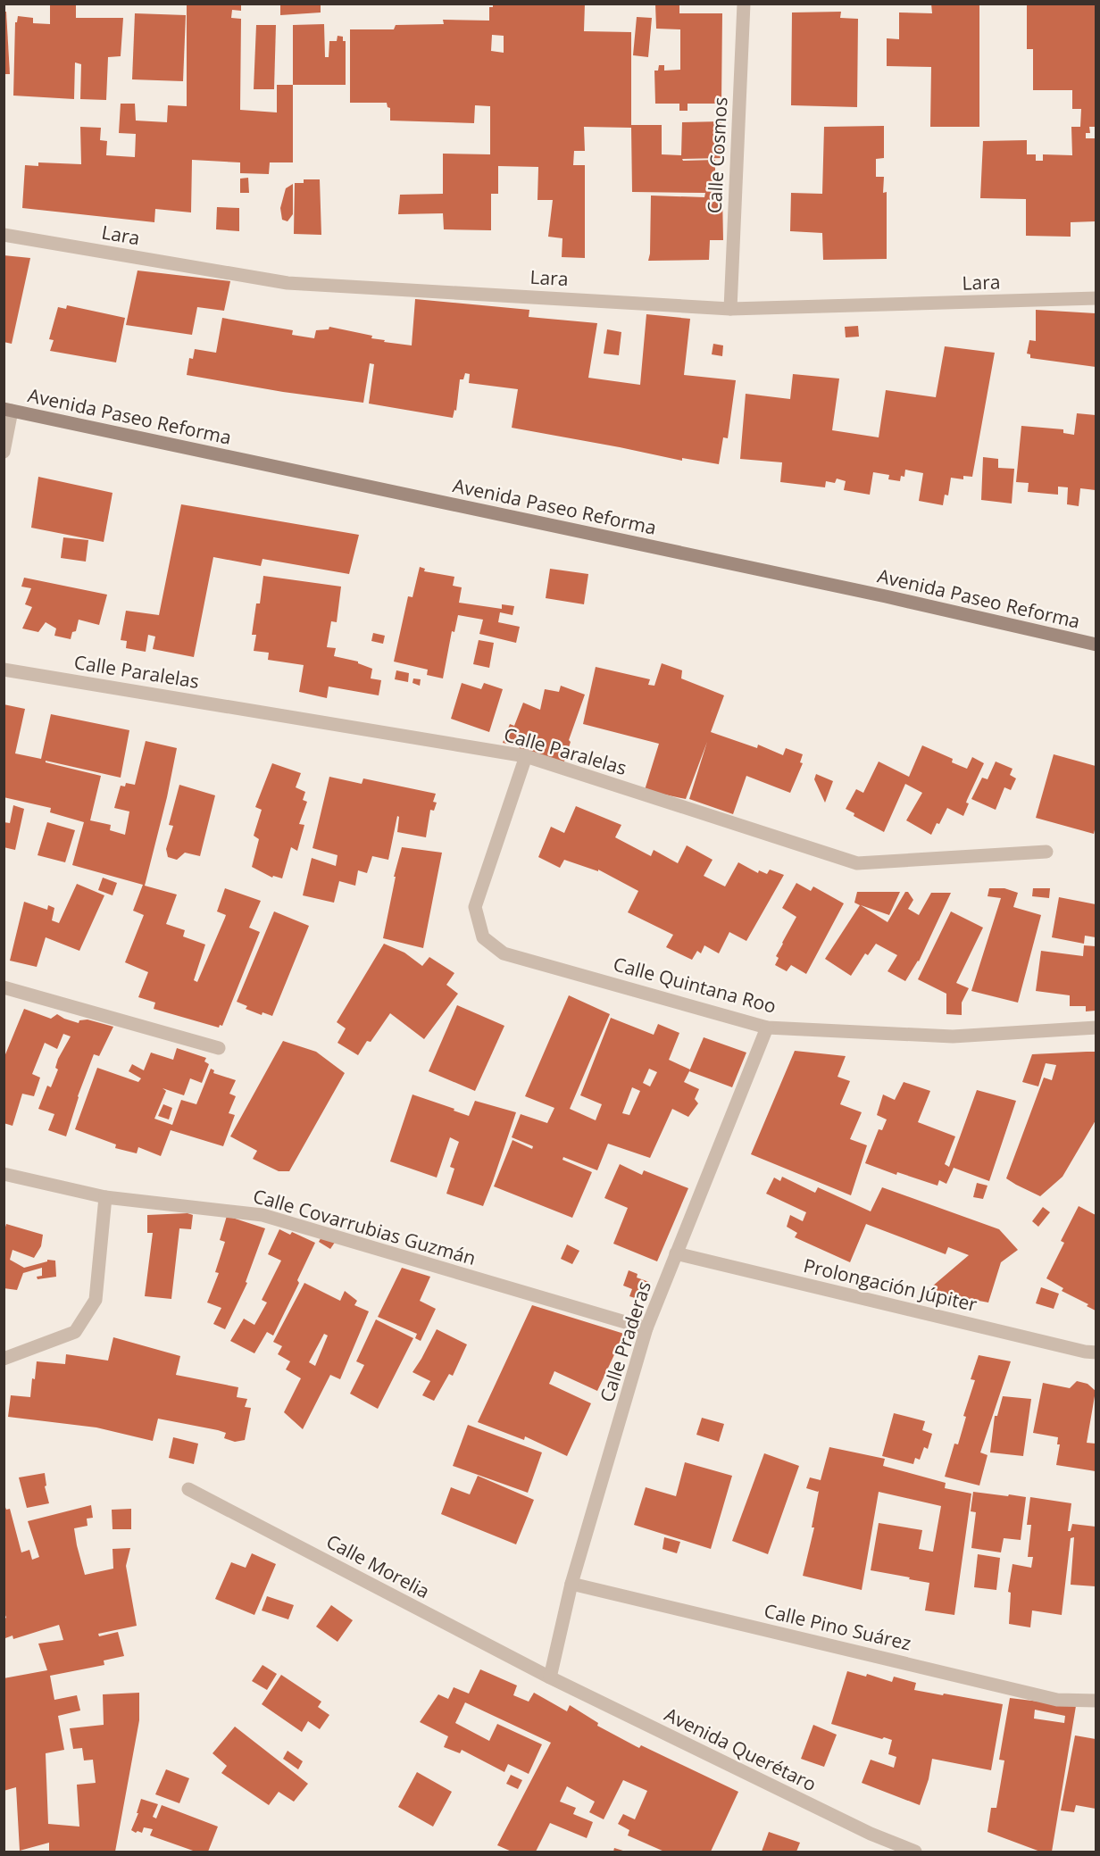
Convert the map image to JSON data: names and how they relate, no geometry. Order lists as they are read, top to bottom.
{
  "streets": {
    "main road": ["Avenida Paseo Reforma"],
    "street": [
      "Calle Cosmos",
      "Lara",
      "Calle Paralelas",
      "Calle Quintana Roo",
      "Calle Covarrubias Guzmán",
      "Prolongación Júpiter",
      "Calle Praderas",
      "Calle Morelia",
      "Calle Pino Suárez",
      "Avenida Querétaro"
    ]
  },
  "crossings": [
    ["Calle Cosmos", "Lara"],
    ["Calle Paralelas", "Calle Quintana Roo"],
    ["Calle Quintana Roo", "Calle Praderas"],
    ["Calle Covarrubias Guzmán", "Calle Praderas"],
    ["Prolongación Júpiter", "Calle Praderas"],
    ["Calle Praderas", "Calle Morelia"],
    ["Calle Praderas", "Calle Pino Suárez"],
    ["Calle Praderas", "Avenida Querétaro"],
    ["Calle Morelia", "Avenida Querétaro"]
  ]
}
